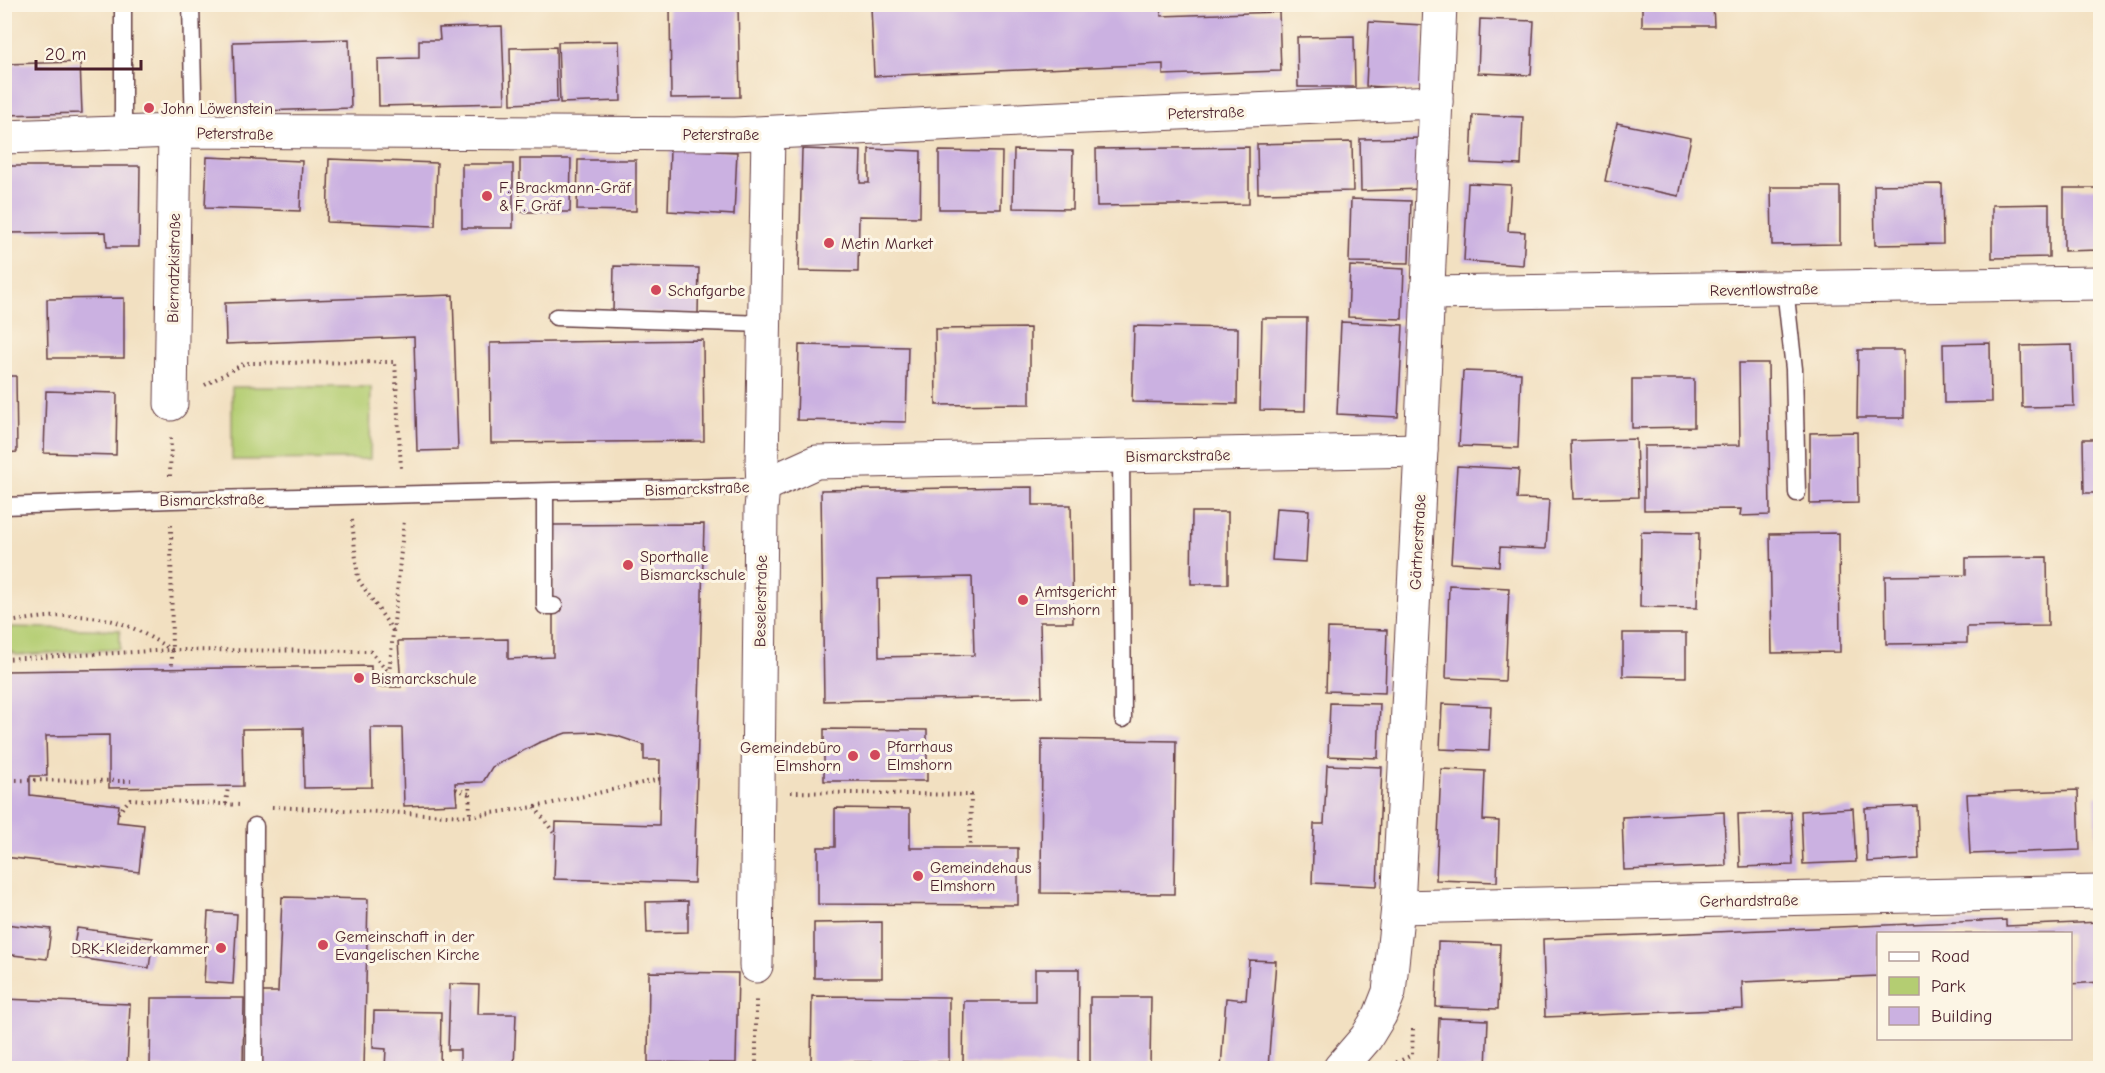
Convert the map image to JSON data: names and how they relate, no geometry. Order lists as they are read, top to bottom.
{
  "streets": {
    "street": [
      "Peterstraße",
      "Biernatzkistraße",
      "Reventlowstraße",
      "Bismarckstraße",
      "Gärtnerstraße",
      "Beselerstraße",
      "Gerhardstraße"
    ]
  },
  "crossings": [
    ["Peterstraße", "Biernatzkistraße"],
    ["Peterstraße", "Gärtnerstraße"],
    ["Peterstraße", "Beselerstraße"],
    ["Reventlowstraße", "Gärtnerstraße"],
    ["Bismarckstraße", "Gärtnerstraße"],
    ["Bismarckstraße", "Beselerstraße"],
    ["Gärtnerstraße", "Gerhardstraße"]
  ],
  "places": [
    "John Löwenstein",
    "F. Brackmann-Gräf & F. Gräf",
    "Metin Market",
    "Schafgarbe",
    "Sporthalle Bismarckschule",
    "Amtsgericht Elmshorn",
    "Bismarckschule",
    "Pfarrhaus Elmshorn",
    "Gemeindebüro Elmshorn",
    "Gemeindehaus Elmshorn",
    "Gemeinschaft in der Evangelischen Kirche",
    "DRK-Kleiderkammer"
  ],
  "legend": ["Road", "Park", "Building"],
  "scale_bar": "20 m"
}
